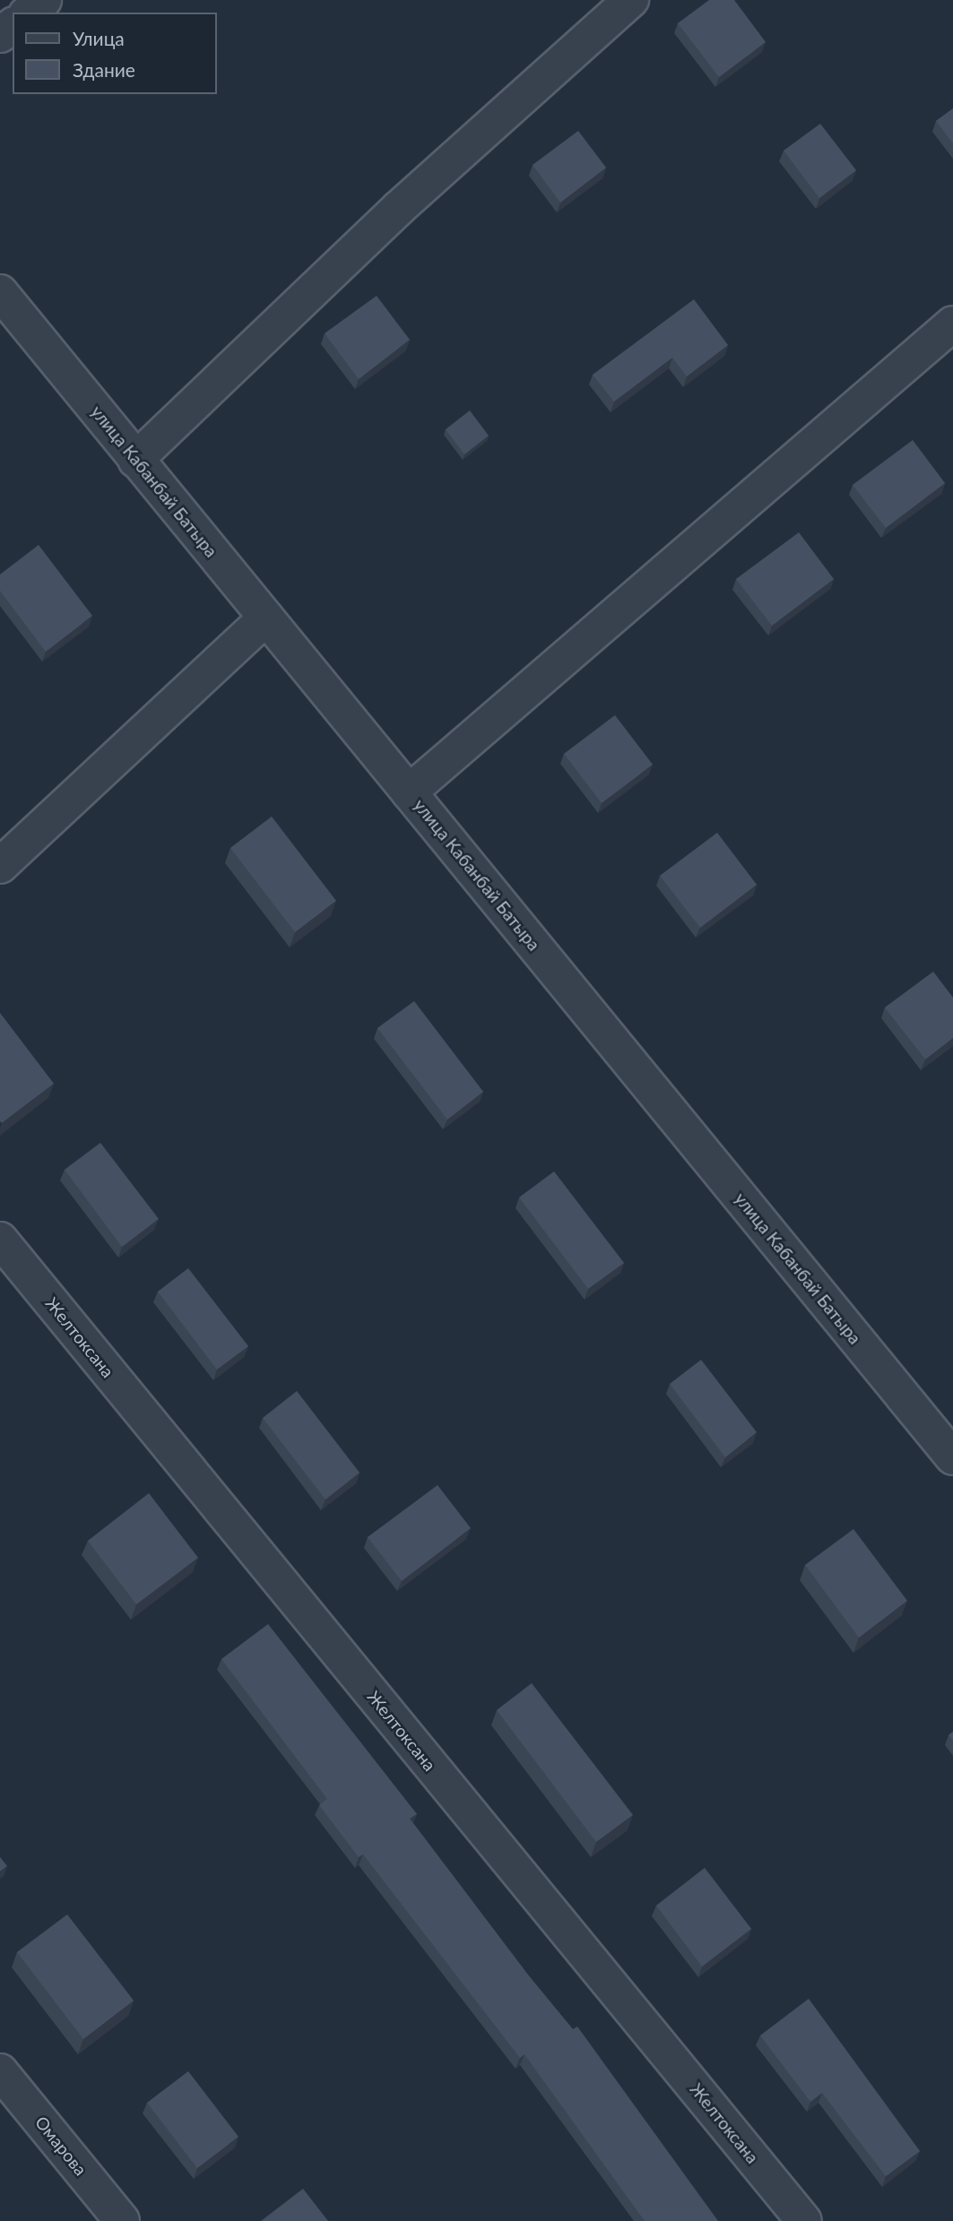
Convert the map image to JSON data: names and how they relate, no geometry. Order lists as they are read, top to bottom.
{
  "streets": {
    "street": ["улица Кабанбай Батыра", "Желтоксана", "Омарова"]
  },
  "legend": ["Улица", "Здание"]
}
